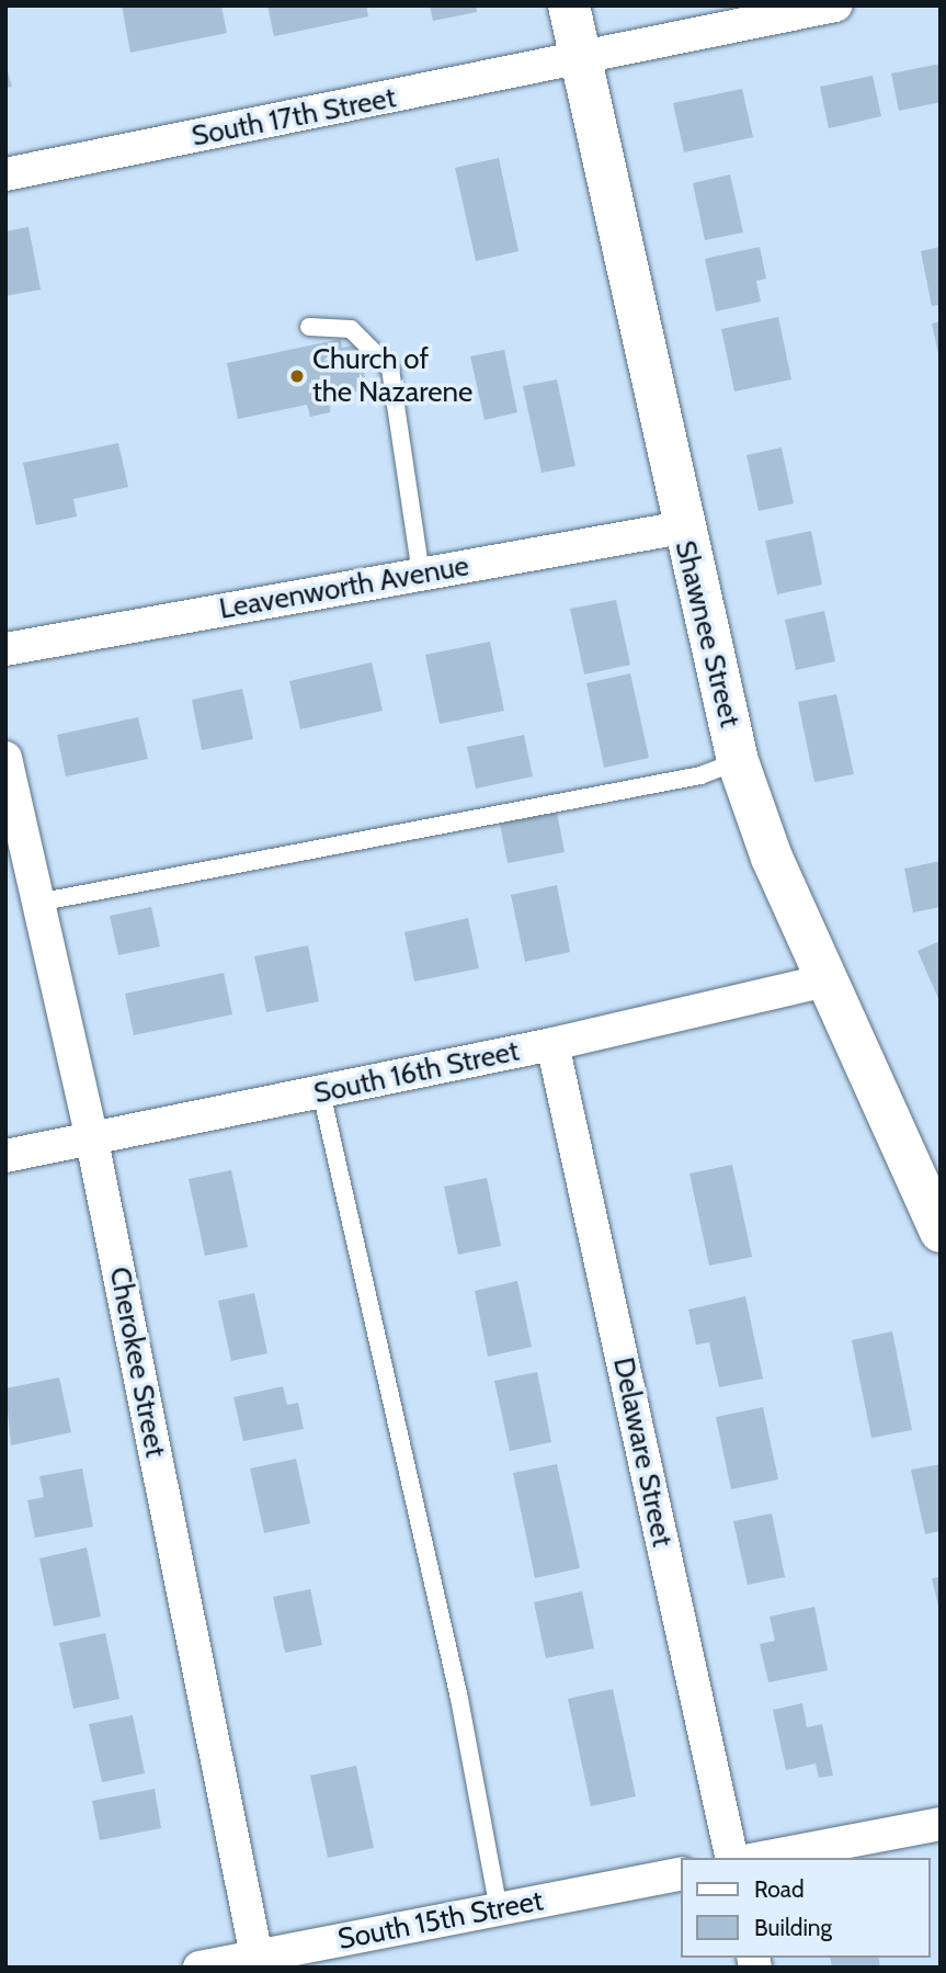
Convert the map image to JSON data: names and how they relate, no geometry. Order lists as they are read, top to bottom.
{
  "streets": {
    "street": [
      "South 17th Street",
      "Leavenworth Avenue",
      "Shawnee Street",
      "South 16th Street",
      "Cherokee Street",
      "Delaware Street",
      "South 15th Street"
    ]
  },
  "crossings": [
    ["South 17th Street", "Shawnee Street"],
    ["Leavenworth Avenue", "Shawnee Street"],
    ["Shawnee Street", "South 16th Street"],
    ["South 16th Street", "Cherokee Street"],
    ["South 16th Street", "Delaware Street"],
    ["Cherokee Street", "South 15th Street"]
  ],
  "places": ["Church of the Nazarene"],
  "legend": ["Road", "Building"]
}
